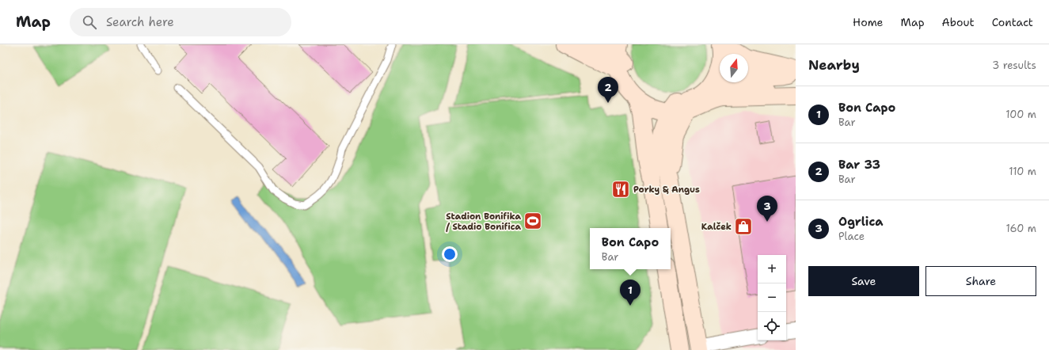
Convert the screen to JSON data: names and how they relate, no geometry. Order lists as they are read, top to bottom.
{
  "places": {
    "restaurant": ["Porky & Angus"],
    "sports": ["Stadion Bonifika / Stadio Bonifica"],
    "shop": ["Kalček"]
  },
  "north": "top",
  "page": {
    "header": "Map",
    "search": "Search here",
    "nav": [
      "Home",
      "Map",
      "About",
      "Contact"
    ],
    "heading": ["Nearby", "3 results"],
    "pins": ["2", "3", "1"],
    "list": [
      {
        "mark": "1",
        "name": "Bon Capo",
        "note": "Bar",
        "value": "100 m"
      },
      {
        "mark": "2",
        "name": "Bar 33",
        "note": "Bar",
        "value": "110 m"
      },
      {
        "mark": "3",
        "name": "Ogrlica",
        "note": "Place",
        "value": "160 m"
      }
    ],
    "popup": ["Bon Capo", "Bar"],
    "map_buttons": ["+", "−"],
    "buttons": ["Save", "Share"]
  }
}
